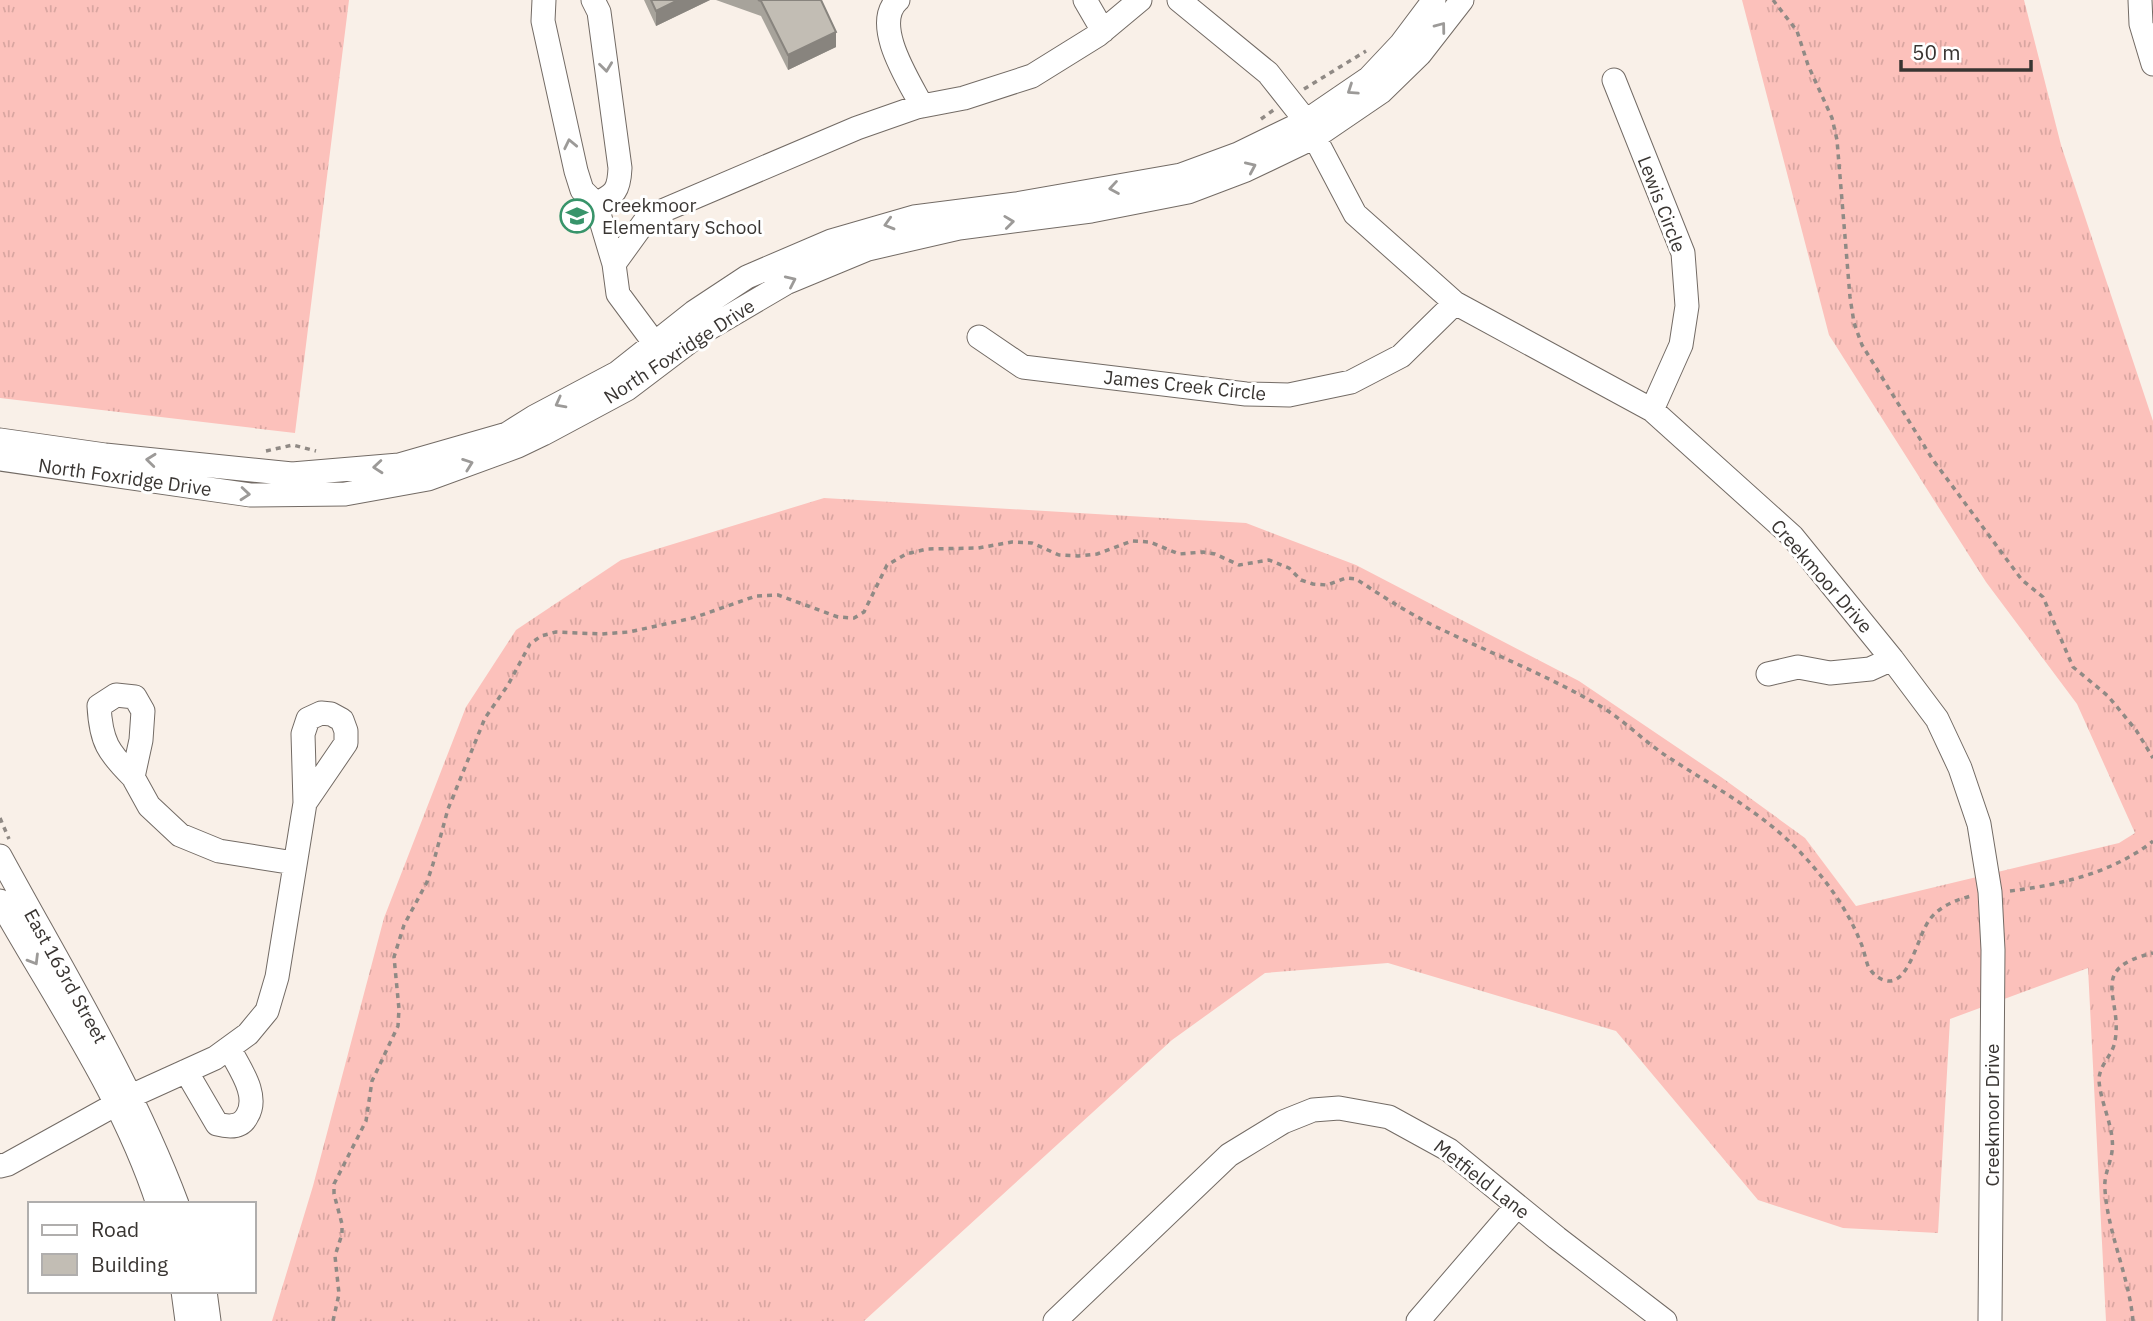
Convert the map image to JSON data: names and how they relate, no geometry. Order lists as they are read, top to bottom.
{
  "streets": {
    "street": [
      "Lewis Circle",
      "North Foxridge Drive",
      "James Creek Circle",
      "Creekmoor Drive",
      "East 163rd Street",
      "Metfield Lane"
    ]
  },
  "crossings": [
    ["Lewis Circle", "Creekmoor Drive"],
    ["North Foxridge Drive", "Creekmoor Drive"],
    ["James Creek Circle", "Creekmoor Drive"]
  ],
  "places": {
    "school or university": ["Creekmoor Elementary School"]
  },
  "legend": ["Road", "Building"],
  "scale_bar": "50 m"
}
